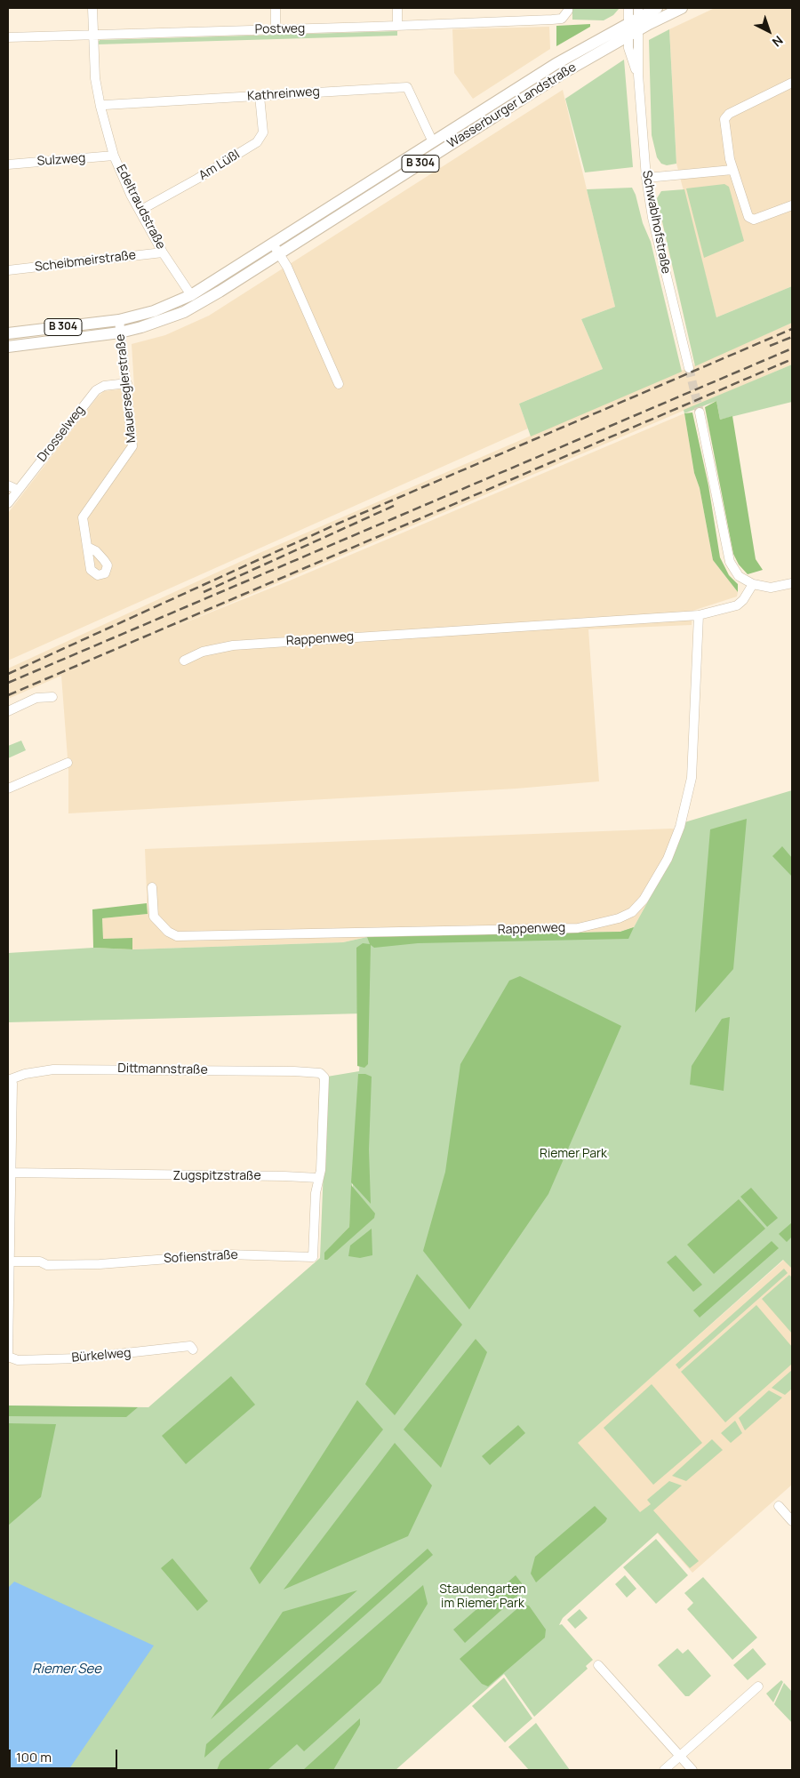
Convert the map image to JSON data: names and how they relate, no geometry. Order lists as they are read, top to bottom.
{
  "streets": {
    "main road": ["Wasserburger Landstraße", "B 304"],
    "street": [
      "Postweg",
      "Kathreinweg",
      "Sulzweg",
      "Am Lüßl",
      "Edeltraudstraße",
      "Schwablhofstraße",
      "Scheibmeirstraße",
      "Mauerseglerstraße",
      "Drosselweg",
      "Rappenweg",
      "Dittmannstraße",
      "Zugspitzstraße",
      "Sofienstraße",
      "Bürkelweg"
    ]
  },
  "crossings": [
    ["Postweg", "Edeltraudstraße"],
    ["Kathreinweg", "Wasserburger Landstraße"],
    ["Kathreinweg", "Am Lüßl"],
    ["Kathreinweg", "Edeltraudstraße"],
    ["Wasserburger Landstraße", "Edeltraudstraße"],
    ["Wasserburger Landstraße", "Schwablhofstraße"],
    ["Wasserburger Landstraße", "Mauerseglerstraße"],
    ["Sulzweg", "Edeltraudstraße"],
    ["Am Lüßl", "Edeltraudstraße"],
    ["Edeltraudstraße", "Scheibmeirstraße"],
    ["Mauerseglerstraße", "Drosselweg"],
    ["Dittmannstraße", "Zugspitzstraße"],
    ["Dittmannstraße", "Sofienstraße"],
    ["Zugspitzstraße", "Sofienstraße"]
  ],
  "water": ["Riemer See"],
  "parks": ["Riemer Park", "Staudengarten im Riemer Park"],
  "scale_bar": "100 m",
  "north": "bottom right"
}
